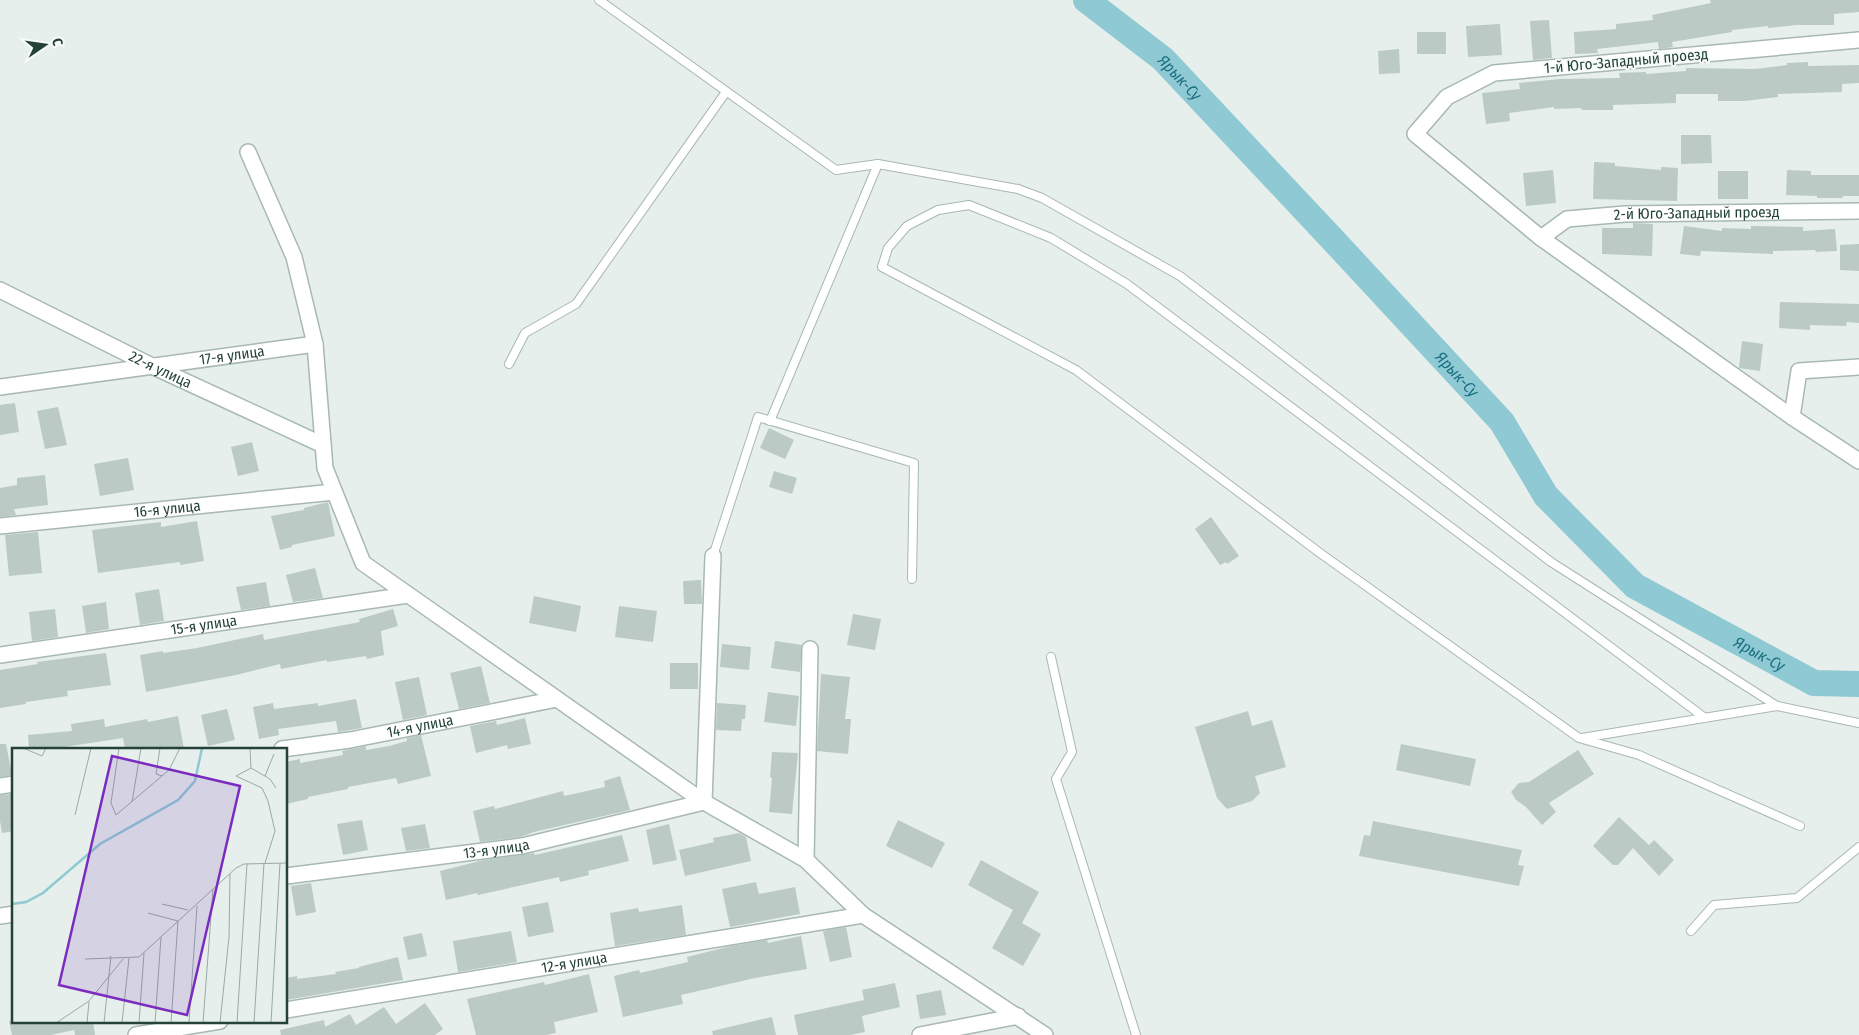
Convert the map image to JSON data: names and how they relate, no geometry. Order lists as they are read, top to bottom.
{
  "streets": {
    "street": [
      "1-й Юго-Западный проезд",
      "2-й Юго-Западный проезд",
      "17-я улица",
      "22-я улица",
      "16-я улица",
      "15-я улица",
      "14-я улица",
      "13-я улица",
      "12-я улица"
    ]
  },
  "crossings": [
    ["1-й Юго-Западный проезд", "2-й Юго-Западный проезд"],
    ["17-я улица", "22-я улица"]
  ],
  "water": ["Ярык-Су"],
  "north": "right"
}
